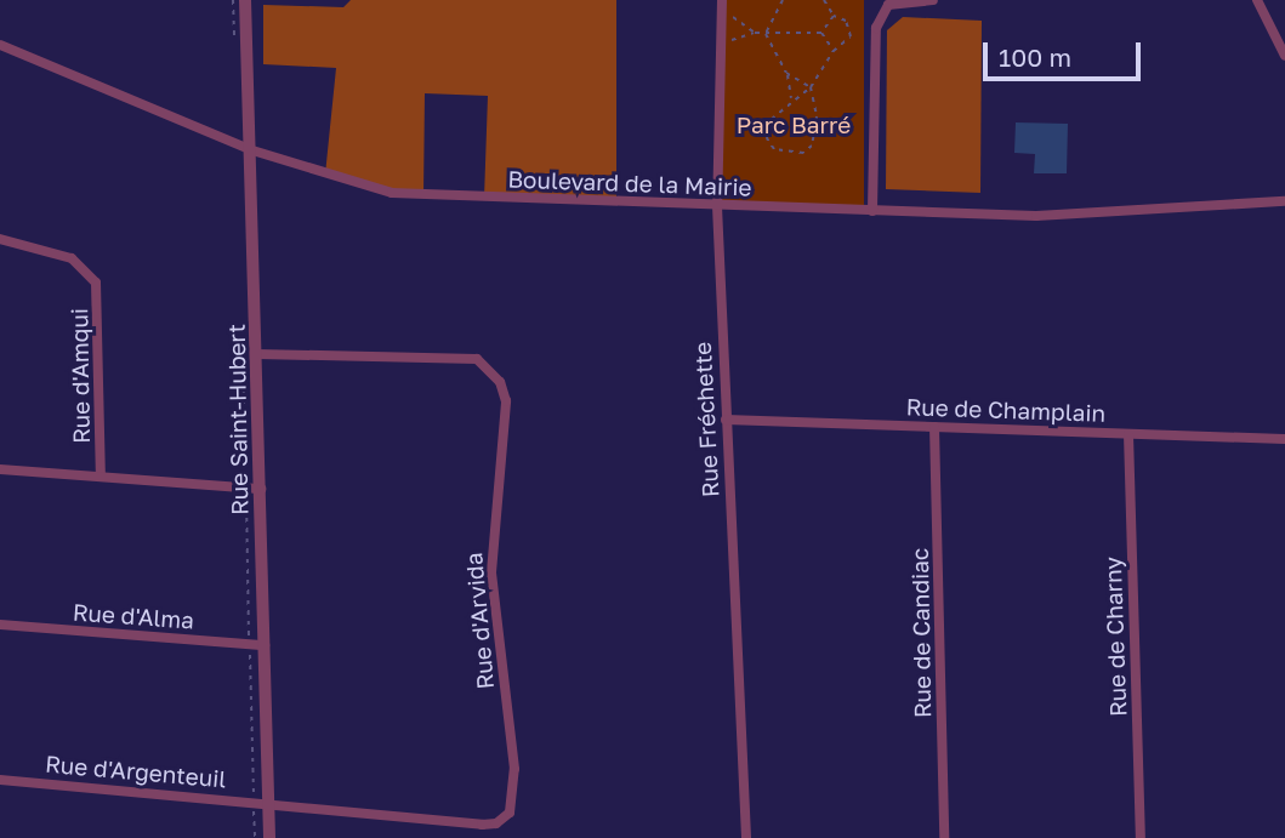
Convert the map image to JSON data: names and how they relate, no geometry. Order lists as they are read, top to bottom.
{
  "streets": {
    "street": [
      "Boulevard de la Mairie",
      "Rue d'Amqui",
      "Rue de Champlain",
      "Rue Saint-Hubert",
      "Rue Fréchette",
      "Rue d'Alma",
      "Rue d'Arvida",
      "Rue de Candiac",
      "Rue de Charny",
      "Rue d'Argenteuil"
    ]
  },
  "crossings": [
    ["Boulevard de la Mairie", "Rue Saint-Hubert"],
    ["Boulevard de la Mairie", "Rue Fréchette"],
    ["Rue de Champlain", "Rue Fréchette"],
    ["Rue de Champlain", "Rue de Candiac"],
    ["Rue de Champlain", "Rue de Charny"],
    ["Rue Saint-Hubert", "Rue d'Alma"],
    ["Rue Saint-Hubert", "Rue d'Arvida"],
    ["Rue Saint-Hubert", "Rue d'Argenteuil"],
    ["Rue d'Arvida", "Rue d'Argenteuil"]
  ],
  "parks": ["Parc Barré"],
  "scale_bar": "100 m"
}
